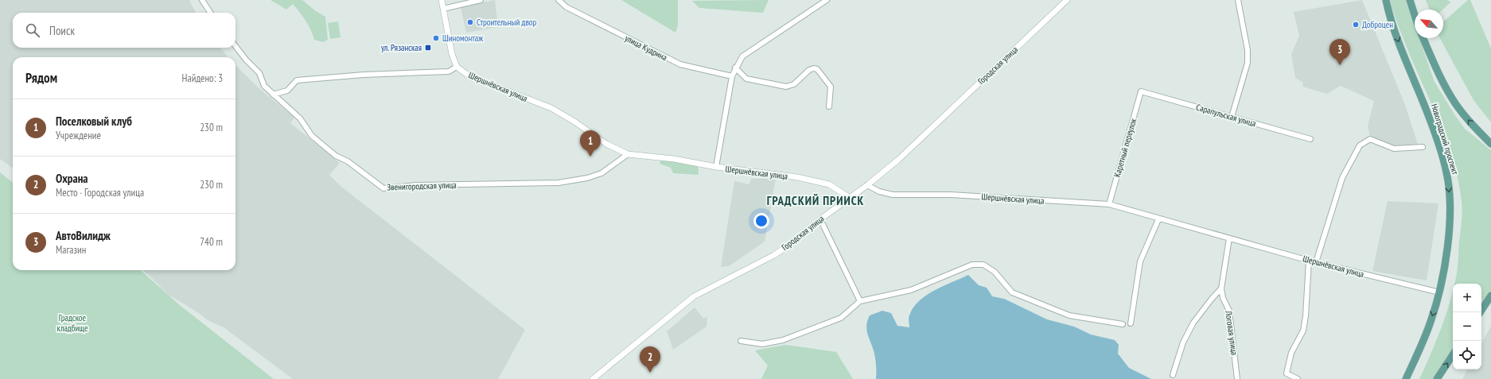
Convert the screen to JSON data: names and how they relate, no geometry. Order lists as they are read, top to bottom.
{
  "streets": {
    "main road": ["Новоградский проспект"],
    "street": [
      "улица Кудрина",
      "Городская улица",
      "Шершнёвская улица",
      "Сарапульская улица",
      "Каретный переулок",
      "Звенигородская улица",
      "Логовая улица"
    ]
  },
  "crossings": [
    ["улица Кудрина", "Шершнёвская улица"],
    ["Городская улица", "Шершнёвская улица"],
    ["Шершнёвская улица", "Новоградский проспект"],
    ["Шершнёвская улица", "Каретный переулок"],
    ["Шершнёвская улица", "Звенигородская улица"],
    ["Сарапульская улица", "Каретный переулок"]
  ],
  "one_way": ["Новоградский проспект"],
  "districts": ["ГРАДСКИЙ ПРИИСК"],
  "parks": ["Градское кладбище"],
  "places": {
    "other": ["Строительный двор", "Доброцен", "Шиномонтаж"],
    "transit": ["ул. Рязанская"]
  },
  "north": "top left",
  "page": {
    "search": "Поиск",
    "pins": ["3", "1", "2"],
    "heading": ["Рядом", "Найдено: 3"],
    "list": [
      {
        "mark": "1",
        "name": "Поселковый клуб",
        "note": "Учреждение",
        "value": "230 m"
      },
      {
        "mark": "2",
        "name": "Охрана",
        "note": "Место · Городская улица",
        "value": "230 m"
      },
      {
        "mark": "3",
        "name": "АвтоВилидж",
        "note": "Магазин",
        "value": "740 m"
      }
    ],
    "map_buttons": ["+", "−"]
  }
}
